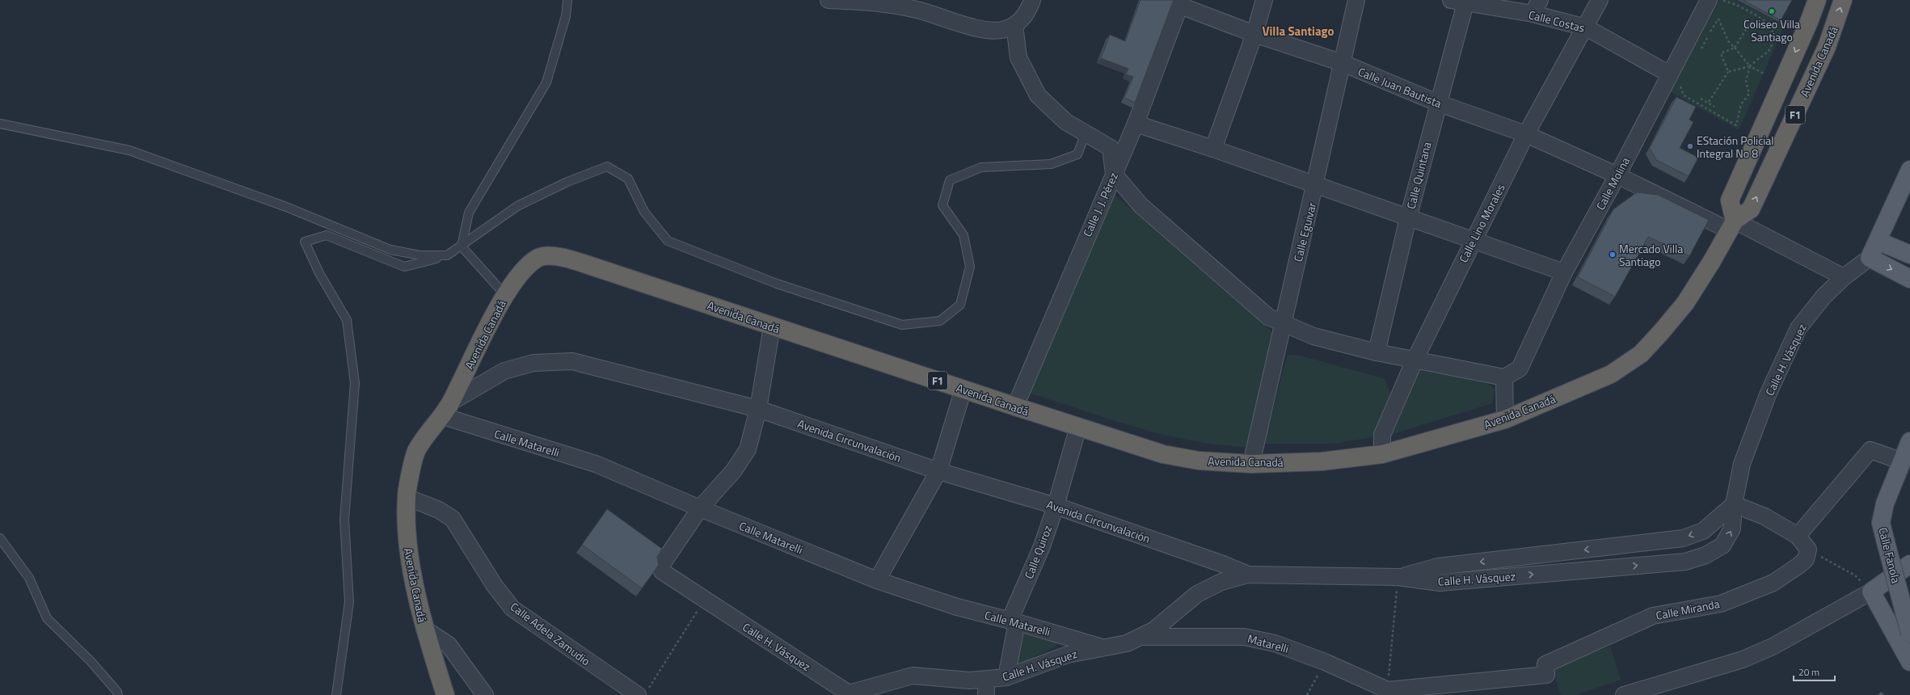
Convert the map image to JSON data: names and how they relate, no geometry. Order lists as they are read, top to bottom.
{
  "streets": {
    "highway": ["Avenida Canadá", "F1"],
    "main road": ["Calle H. Vásquez", "Calle Fanola"],
    "street": [
      "Calle Costas",
      "Calle Juan Bautista",
      "Calle Quintana",
      "Calle Molina",
      "Calle J. J. Pérez",
      "Calle Lino Morales",
      "Calle Eguivar",
      "Avenida Circunvalación",
      "Calle Matarelli",
      "Calle Quiroz",
      "Calle Miranda",
      "Calle Adela Zamudio",
      "Matarelli"
    ]
  },
  "crossings": [
    ["Calle Costas", "Calle Quintana"],
    ["Calle Costas", "Calle Molina"],
    ["Calle Costas", "Calle Lino Morales"],
    ["Avenida Canadá", "Calle Juan Bautista"],
    ["Avenida Canadá", "F1"],
    ["Avenida Canadá", "Calle J. J. Pérez"],
    ["Avenida Canadá", "Calle Lino Morales"],
    ["Avenida Canadá", "Calle Eguivar"],
    ["Avenida Canadá", "Avenida Circunvalación"],
    ["Avenida Canadá", "Calle Matarelli"],
    ["Avenida Canadá", "Calle Quiroz"],
    ["Avenida Canadá", "Calle Adela Zamudio"],
    ["Calle Juan Bautista", "F1"],
    ["Calle Juan Bautista", "Calle Quintana"],
    ["Calle Juan Bautista", "Calle Molina"],
    ["Calle Juan Bautista", "Calle J. J. Pérez"],
    ["Calle Juan Bautista", "Calle Lino Morales"],
    ["Calle Juan Bautista", "Calle Eguivar"],
    ["Calle Juan Bautista", "Calle H. Vásquez"],
    ["Calle H. Vásquez", "Avenida Circunvalación"],
    ["Calle H. Vásquez", "Calle Matarelli"],
    ["Calle H. Vásquez", "Calle Quiroz"],
    ["Calle H. Vásquez", "Matarelli"],
    ["Avenida Circunvalación", "Calle Matarelli"],
    ["Avenida Circunvalación", "Calle Quiroz"],
    ["Calle Matarelli", "Calle Quiroz"],
    ["Calle Miranda", "Matarelli"]
  ],
  "districts": ["Villa Santiago"],
  "places": ["Coliseo Villa Santiago", "EStación Policial Integral No 8", "Mercado Villa Santiago"],
  "scale_bar": "20 m"
}
